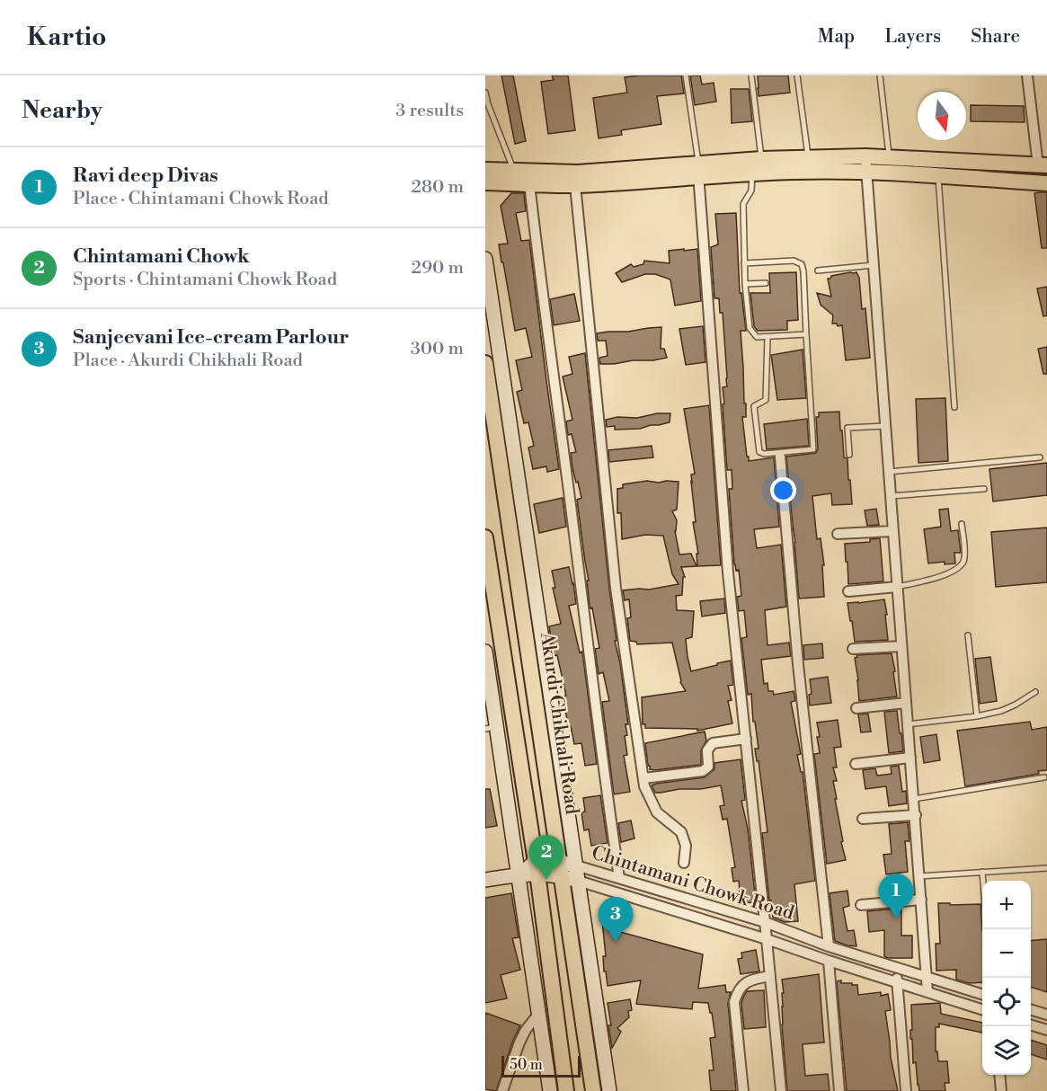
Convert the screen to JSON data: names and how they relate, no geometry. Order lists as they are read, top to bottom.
{
  "streets": {
    "main road": ["Akurdi Chikhali Road"],
    "street": ["Chintamani Chowk Road"]
  },
  "crossings": [
    ["Akurdi Chikhali Road", "Chintamani Chowk Road"]
  ],
  "scale_bar": "50 m",
  "north": "bottom",
  "page": {
    "header": "Kartio",
    "nav": ["Map", "Layers", "Share"],
    "heading": ["Nearby", "3 results"],
    "list": [
      {
        "mark": "1",
        "name": "Ravi deep Divas",
        "note": "Place · Chintamani Chowk Road",
        "value": "280 m"
      },
      {
        "mark": "2",
        "name": "Chintamani Chowk",
        "note": "Sports · Chintamani Chowk Road",
        "value": "290 m"
      },
      {
        "mark": "3",
        "name": "Sanjeevani Ice-cream Parlour",
        "note": "Place · Akurdi Chikhali Road",
        "value": "300 m"
      }
    ],
    "pins": ["2", "1", "3"],
    "map_buttons": ["+", "−"],
    "scale": "50 m"
  }
}
